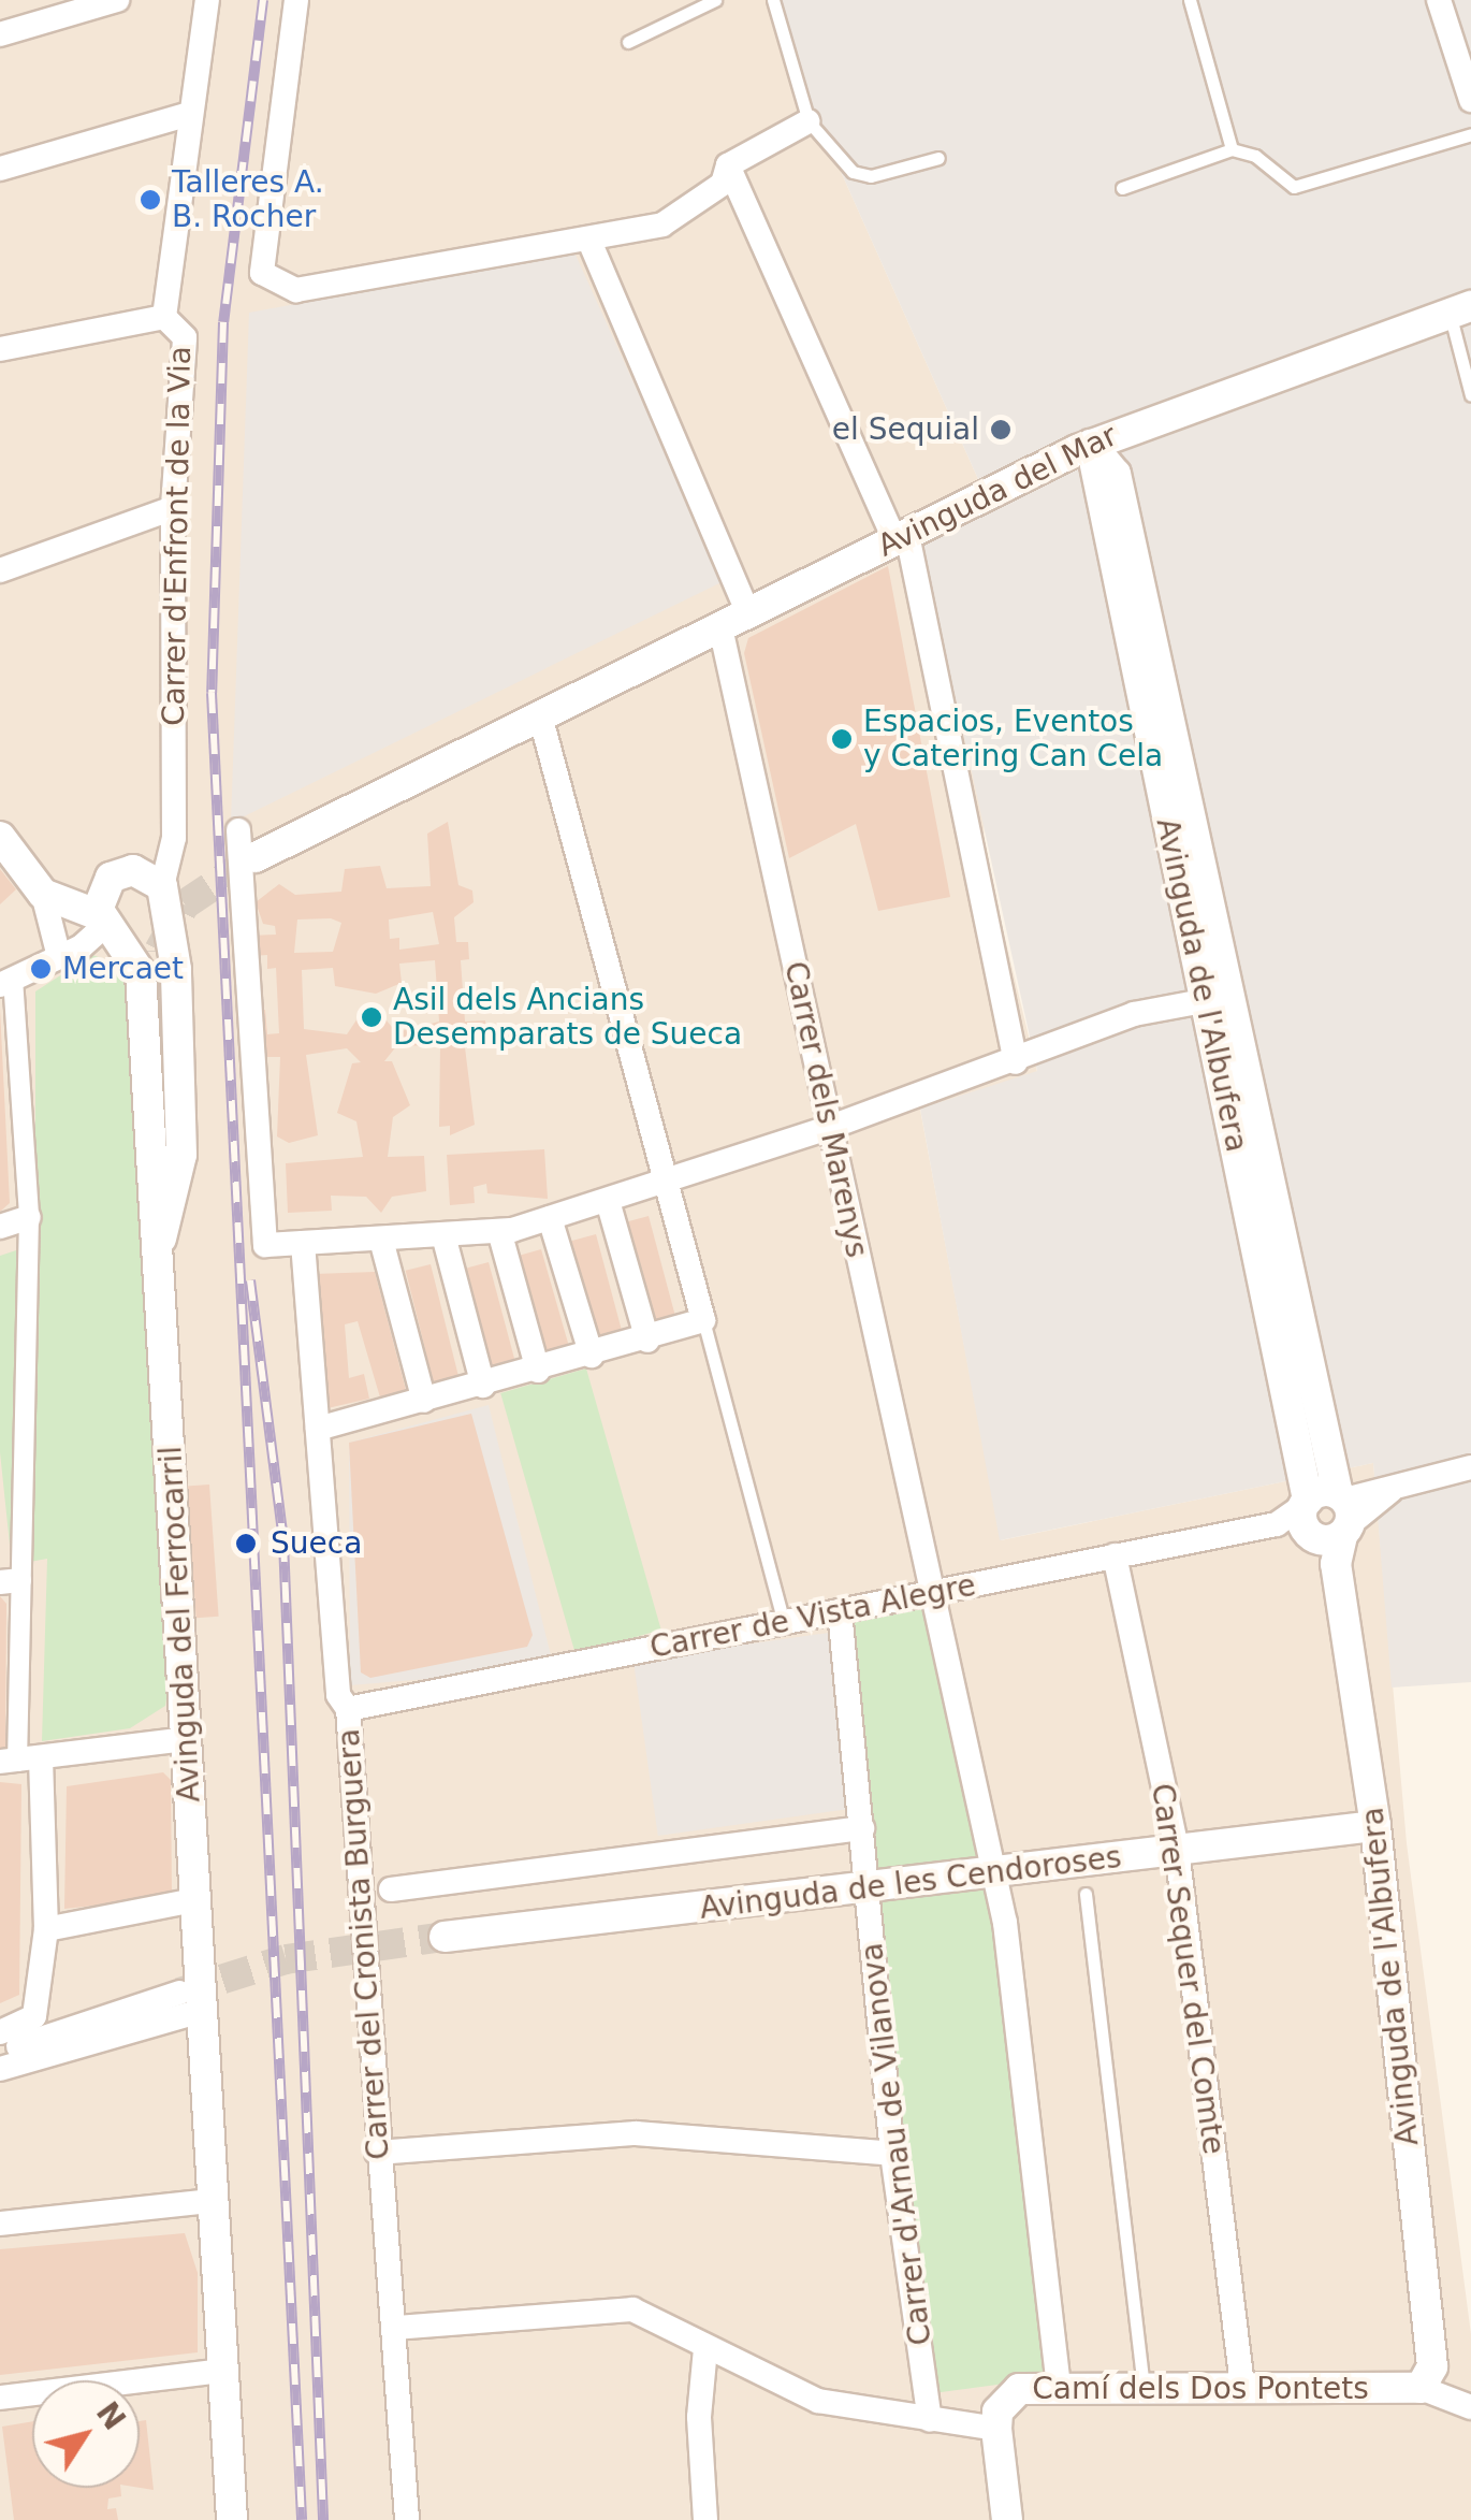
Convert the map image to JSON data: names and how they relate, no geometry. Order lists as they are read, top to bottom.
{
  "streets": {
    "street": [
      "Avinguda del Mar",
      "Carrer d'Enfront de la Via",
      "Avinguda de l'Albufera",
      "Carrer dels Marenys",
      "Carrer de Vista Alegre",
      "Avinguda del Ferrocarril",
      "Avinguda de les Cendoroses",
      "Carrer del Cronista Burguera",
      "Carrer Sequer del Comte",
      "Carrer d'Arnau de Vilanova",
      "Camí dels Dos Pontets"
    ]
  },
  "crossings": [
    ["Avinguda del Mar", "Avinguda de l'Albufera"],
    ["Avinguda del Mar", "Carrer dels Marenys"],
    ["Avinguda de l'Albufera", "Carrer de Vista Alegre"],
    ["Avinguda de l'Albufera", "Avinguda de les Cendoroses"],
    ["Avinguda de l'Albufera", "Camí dels Dos Pontets"],
    ["Carrer dels Marenys", "Carrer de Vista Alegre"],
    ["Carrer dels Marenys", "Avinguda de les Cendoroses"],
    ["Carrer dels Marenys", "Camí dels Dos Pontets"],
    ["Carrer de Vista Alegre", "Carrer del Cronista Burguera"],
    ["Carrer de Vista Alegre", "Carrer Sequer del Comte"],
    ["Carrer de Vista Alegre", "Carrer d'Arnau de Vilanova"],
    ["Avinguda de les Cendoroses", "Carrer Sequer del Comte"],
    ["Avinguda de les Cendoroses", "Carrer d'Arnau de Vilanova"],
    ["Carrer del Cronista Burguera", "Camí dels Dos Pontets"],
    ["Carrer Sequer del Comte", "Camí dels Dos Pontets"],
    ["Carrer d'Arnau de Vilanova", "Camí dels Dos Pontets"]
  ],
  "places": [
    "Talleres A. B. Rocher",
    "el Sequial",
    "Espacios, Eventos y Catering Can Cela",
    "Mercaet",
    "Asil dels Ancians Desemparats de Sueca",
    "Sueca"
  ],
  "north": "top right"
}
